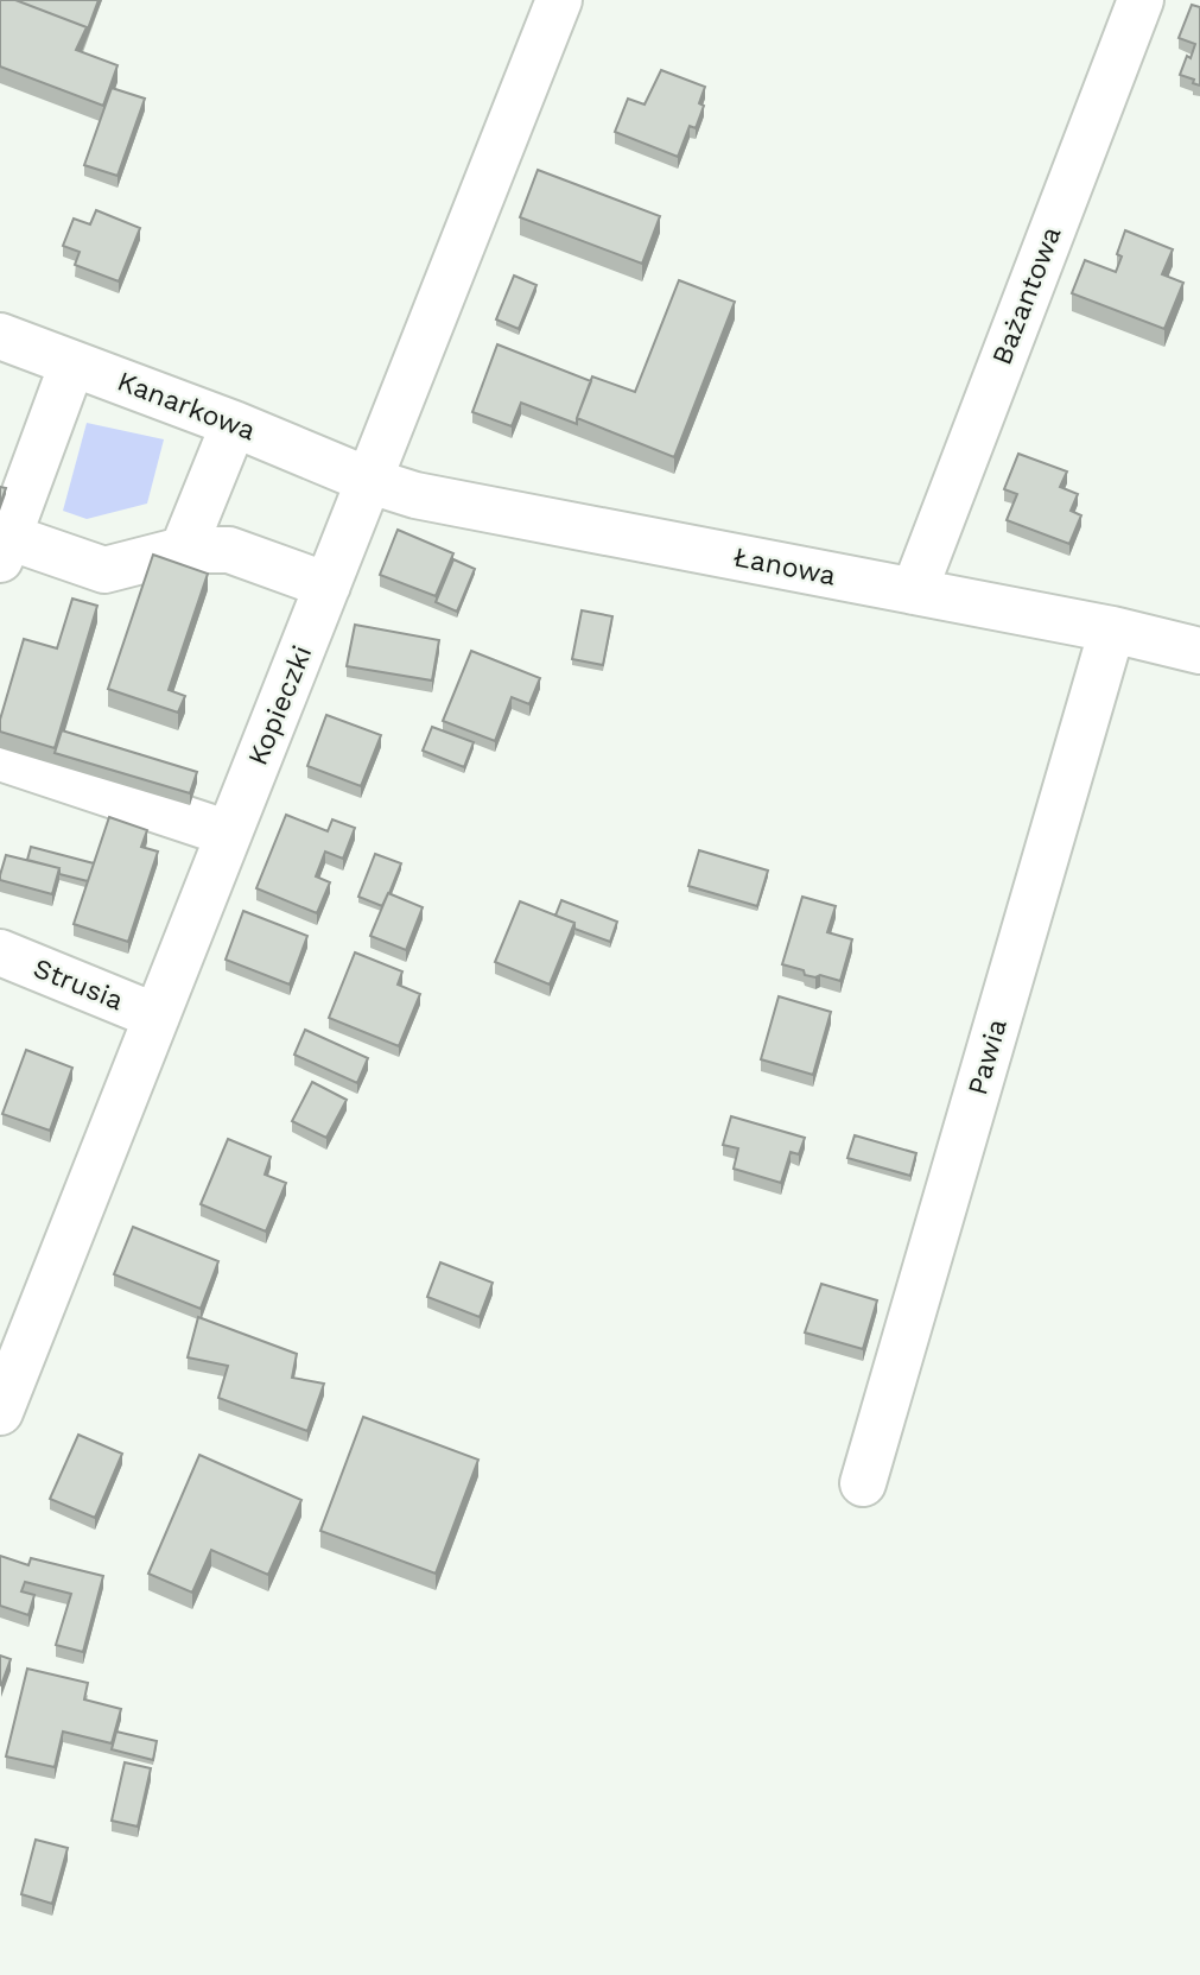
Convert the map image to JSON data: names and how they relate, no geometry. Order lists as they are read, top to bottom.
{
  "streets": {
    "street": [
      "Bażantowa",
      "Kanarkowa",
      "Łanowa",
      "Kopieczki",
      "Strusia",
      "Pawia"
    ]
  },
  "crossings": [
    ["Bażantowa", "Łanowa"],
    ["Kanarkowa", "Łanowa"],
    ["Kanarkowa", "Kopieczki"],
    ["Łanowa", "Kopieczki"],
    ["Łanowa", "Pawia"],
    ["Kopieczki", "Strusia"]
  ]
}
